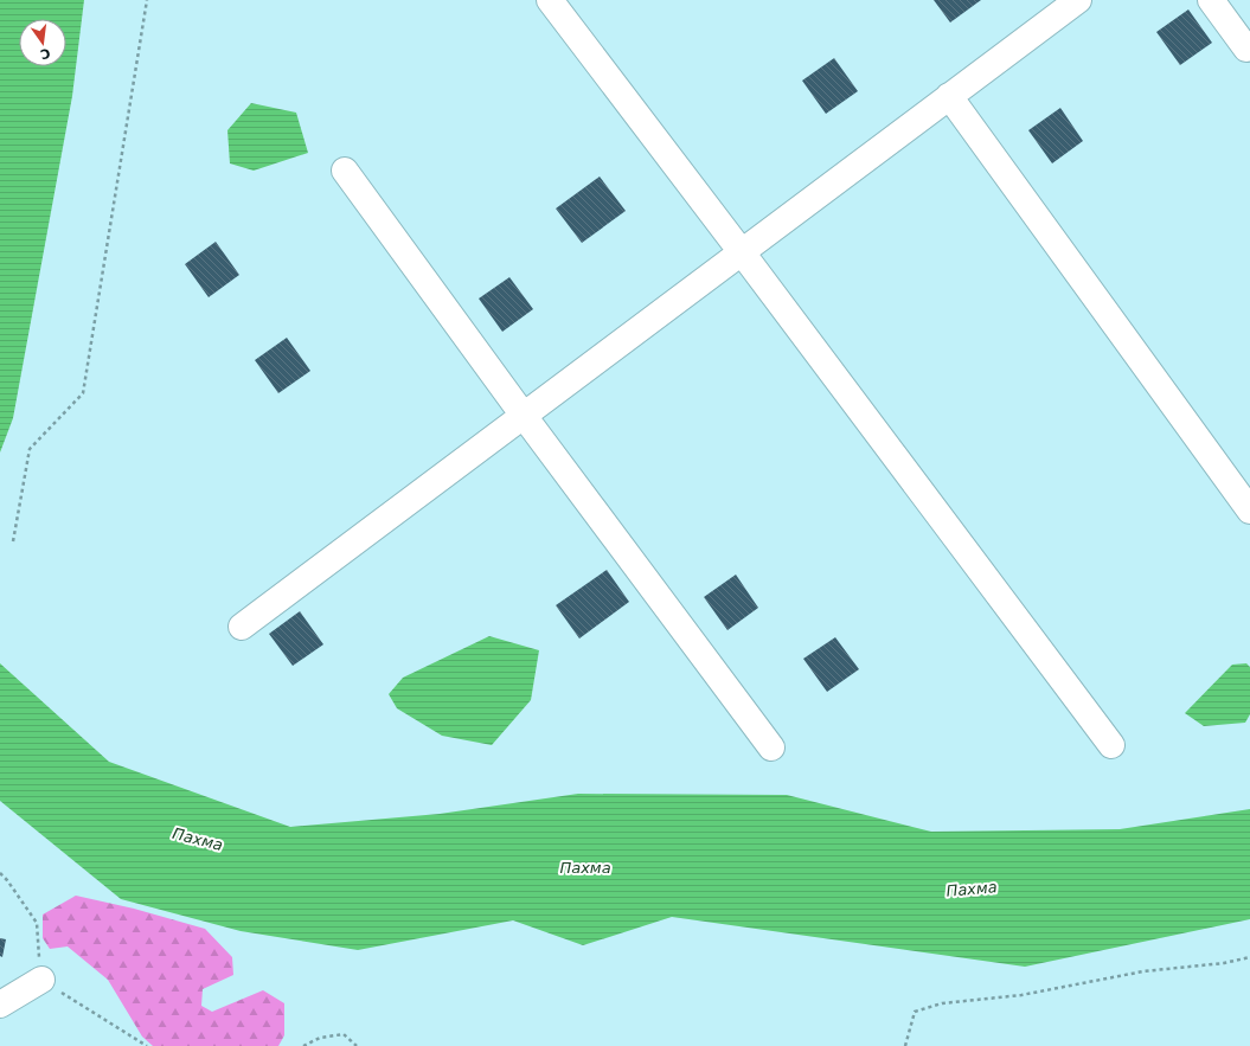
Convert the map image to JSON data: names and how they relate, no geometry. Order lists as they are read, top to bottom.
{
  "water": ["Пахма"],
  "north": "bottom"
}
